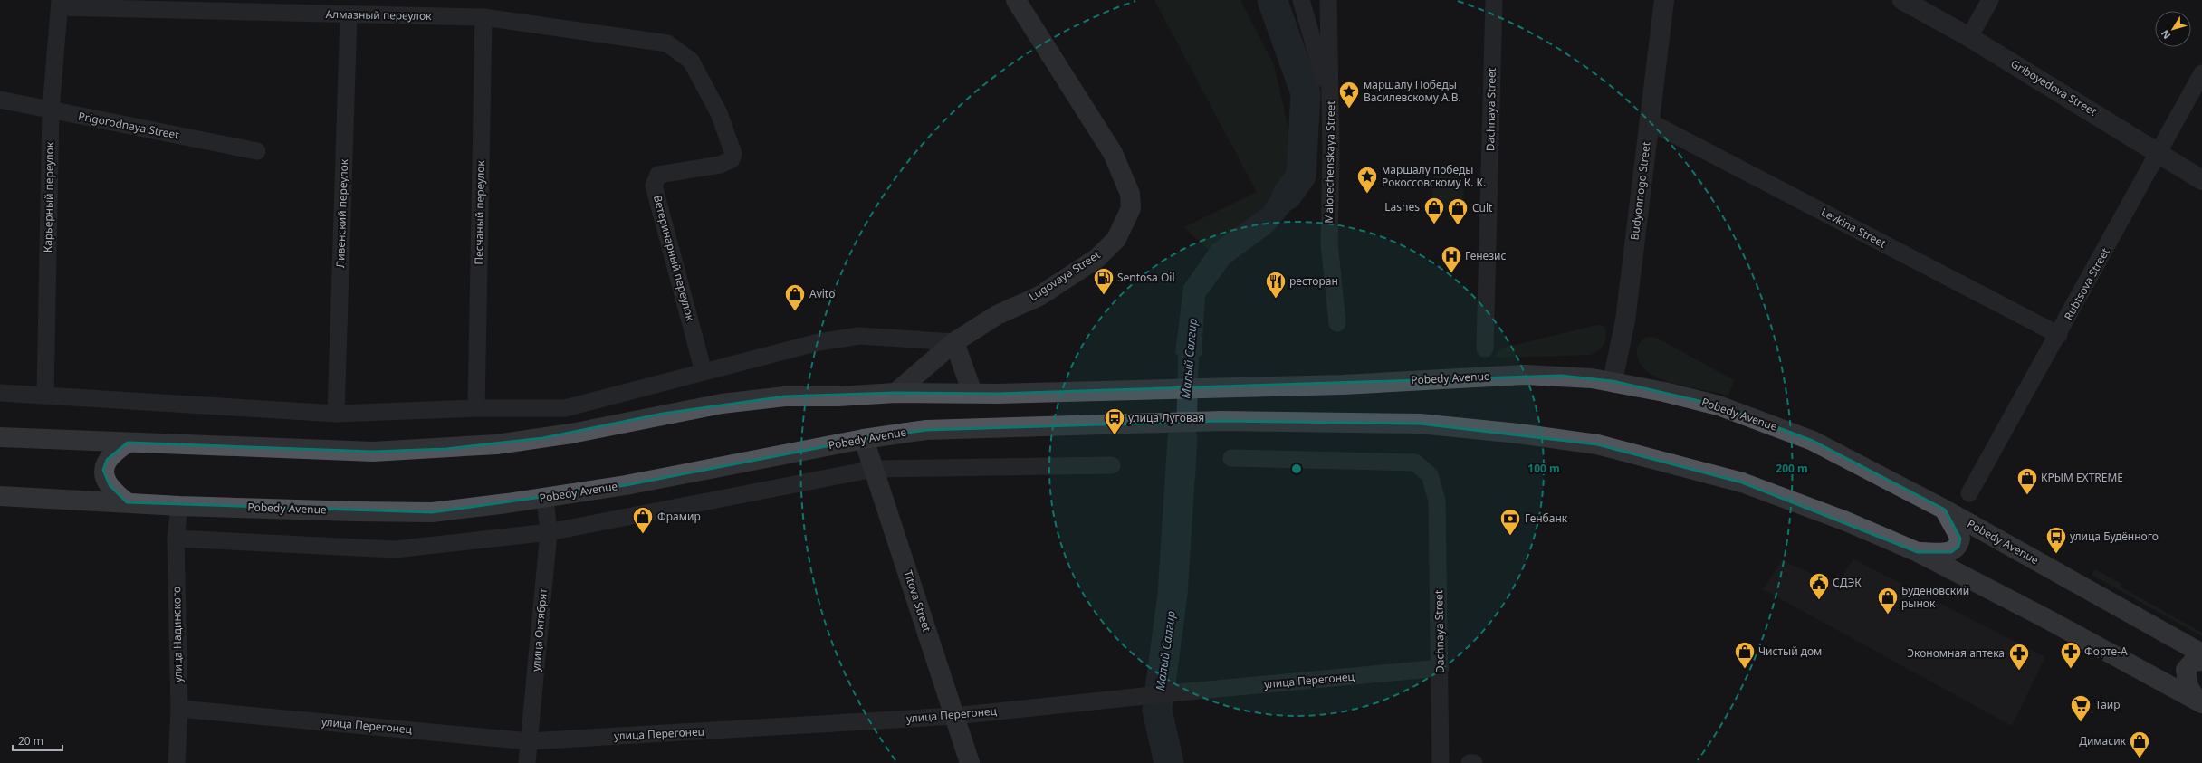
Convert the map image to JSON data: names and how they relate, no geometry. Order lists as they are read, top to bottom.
{
  "streets": {
    "main road": ["Lugovaya Street", "Pobedy Avenue", "Titova Street"],
    "street": [
      "Алмазный переулок",
      "Griboyedova Street",
      "Dachnaya Street",
      "Prigorodnaya Street",
      "Malorechenskaya Street",
      "Budyonnogo Street",
      "Карьерный переулок",
      "Песчаный переулок",
      "Ливенский переулок",
      "Levkina Street",
      "Ветеринарный переулок",
      "Rubtsova Street",
      "улица Октябрят",
      "улица Надинского",
      "улица Перегонец"
    ]
  },
  "crossings": [
    ["Алмазный переулок", "Карьерный переулок"],
    ["Алмазный переулок", "Песчаный переулок"],
    ["Алмазный переулок", "Ливенский переулок"],
    ["Алмазный переулок", "Ветеринарный переулок"],
    ["Griboyedova Street", "Rubtsova Street"],
    ["Dachnaya Street", "улица Перегонец"],
    ["Prigorodnaya Street", "Карьерный переулок"],
    ["Budyonnogo Street", "Levkina Street"],
    ["Budyonnogo Street", "Pobedy Avenue"],
    ["Levkina Street", "Rubtsova Street"],
    ["Pobedy Avenue", "Titova Street"],
    ["Pobedy Avenue", "улица Октябрят"],
    ["Pobedy Avenue", "улица Надинского"],
    ["Titova Street", "улица Перегонец"],
    ["улица Октябрят", "улица Перегонец"],
    ["улица Надинского", "улица Перегонец"]
  ],
  "water": ["Малый Салгир"],
  "places": {
    "place": ["маршалу Победы Василевскому А.В.", "маршалу победы Рокоссовскому К. К."],
    "shop": [
      "Lashes",
      "Cult",
      "Avito",
      "КРЫМ EXTREME",
      "Фрамир",
      "Буденовский рынок",
      "Чистый дом",
      "Димасик"
    ],
    "hospital": ["Генезис"],
    "fuel station": ["Sentosa Oil"],
    "restaurant": ["ресторан"],
    "bus stop": ["улица Луговая", "улица Будённого"],
    "bank": ["Генбанк"],
    "public building": ["СДЭК"],
    "pharmacy": ["Форте-А", "Экономная аптека"],
    "supermarket": ["Таир"]
  },
  "scale_bar": "20 m",
  "north": "bottom left",
  "rings": ["100 m", "200 m"]
}
